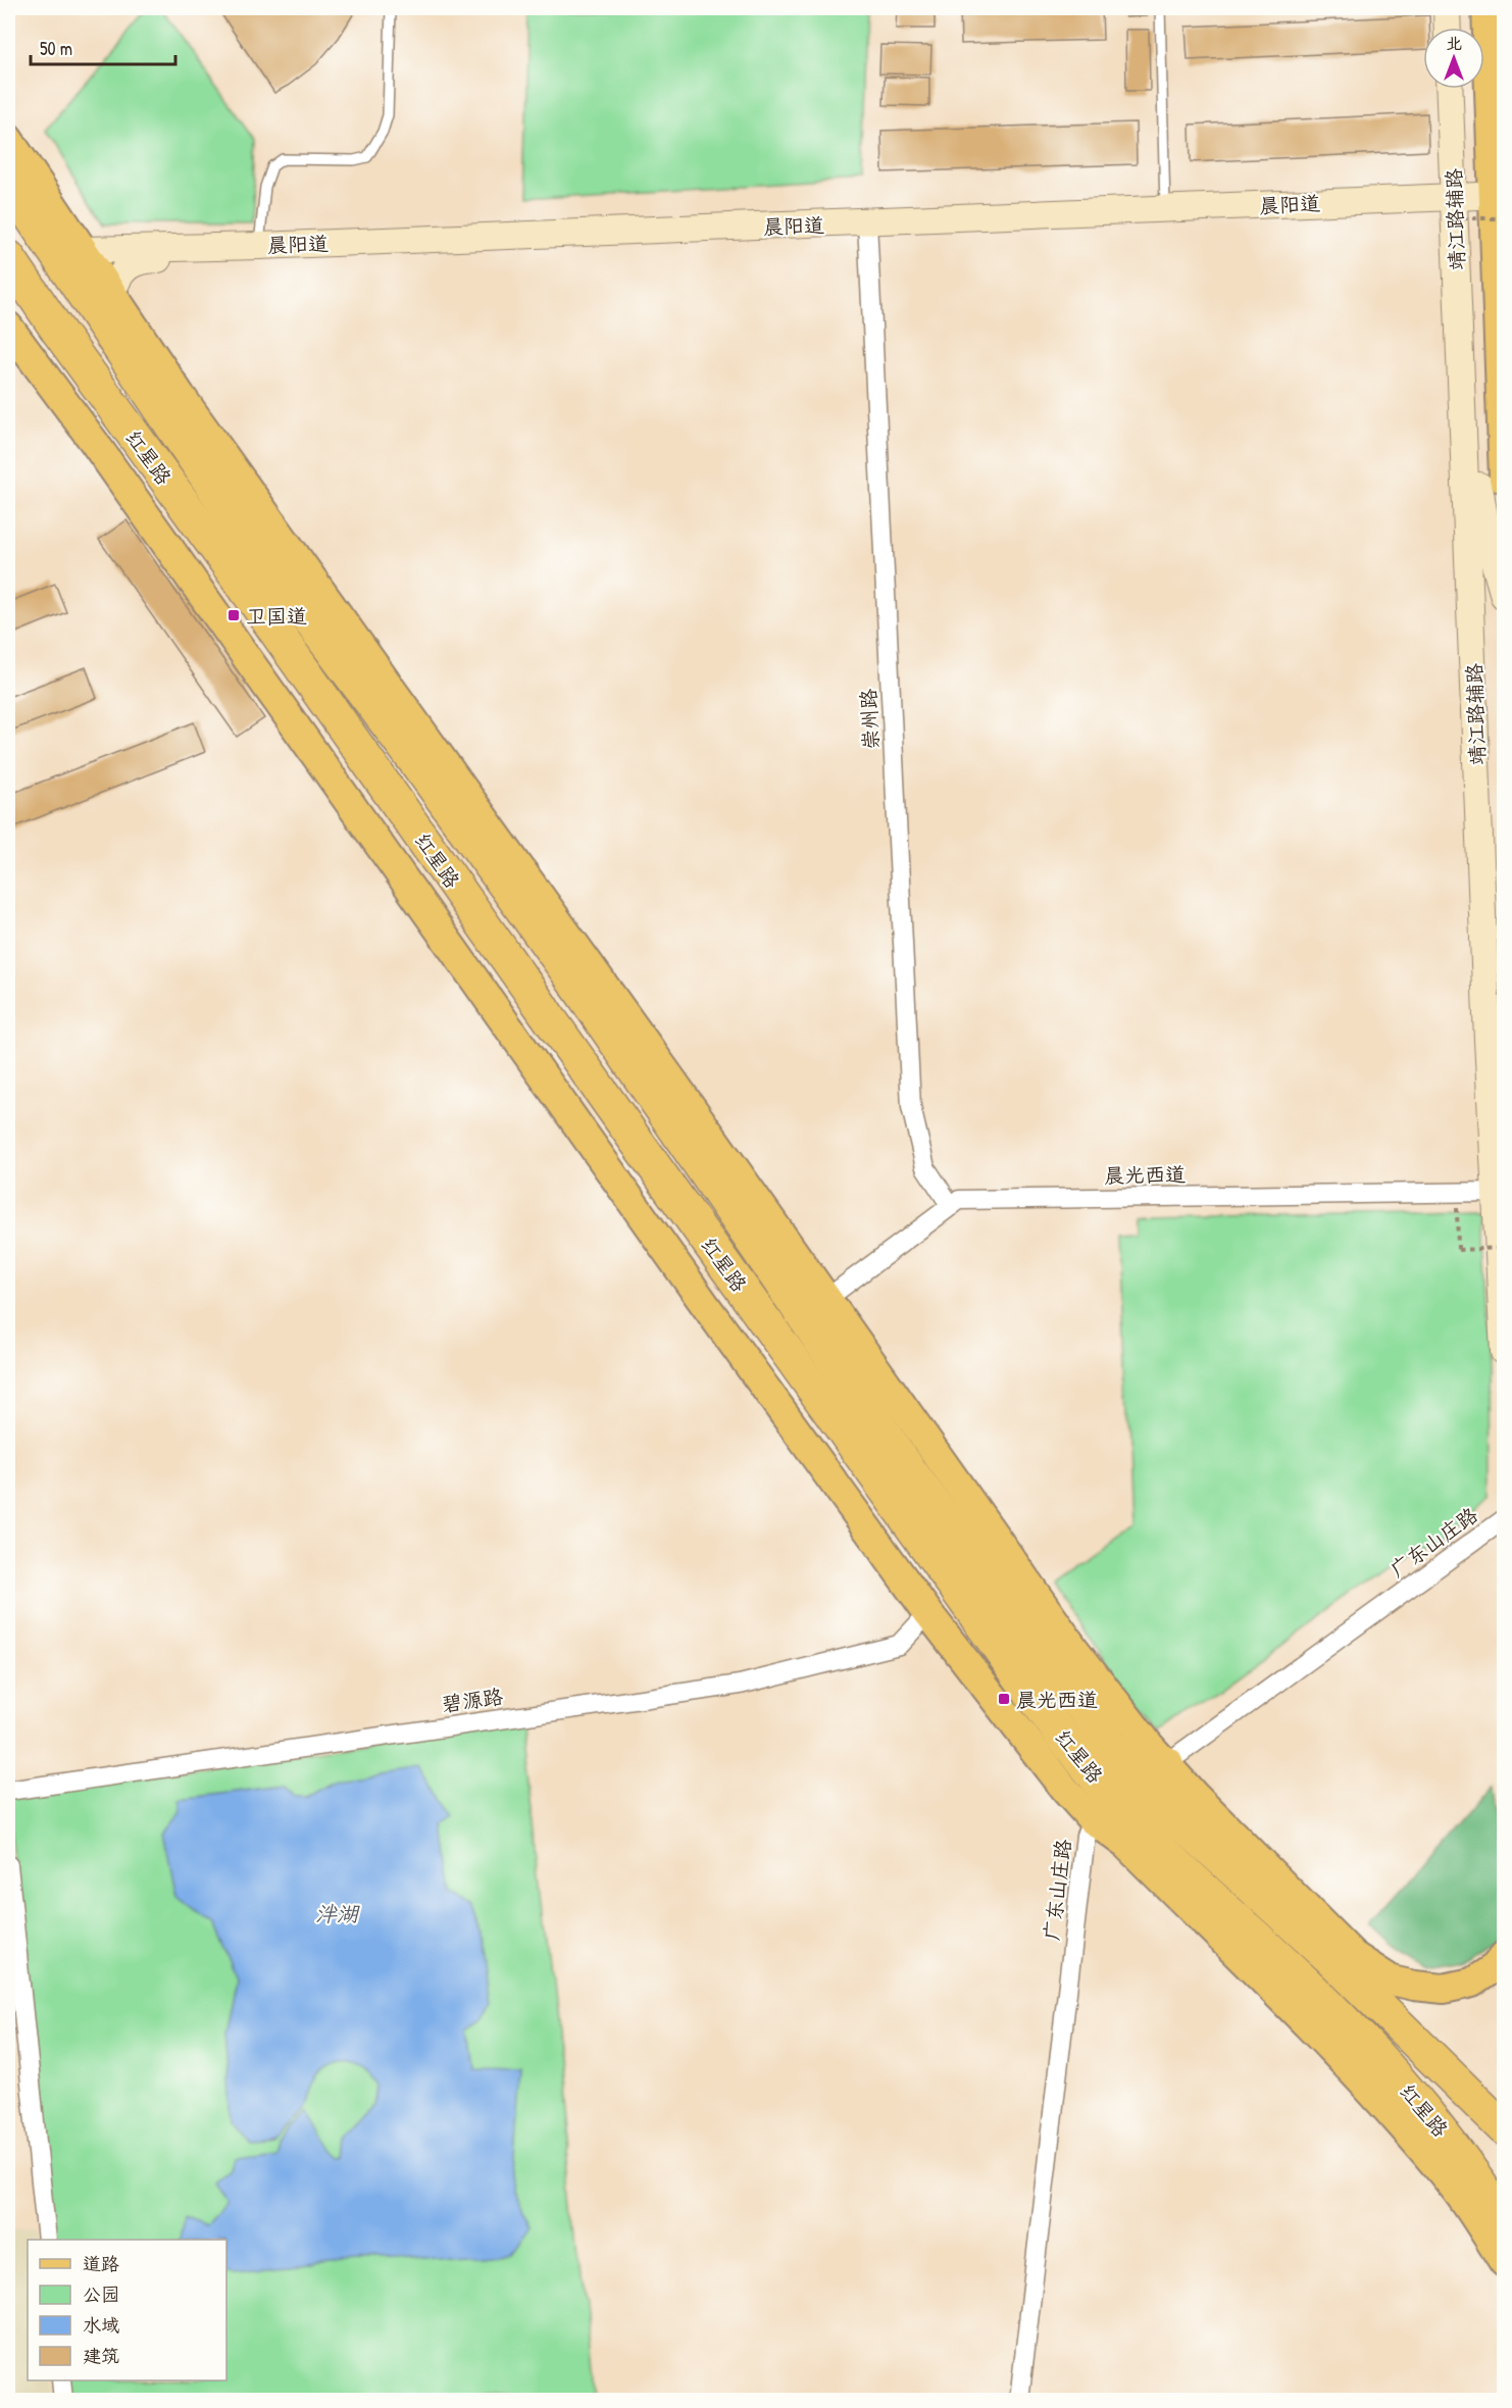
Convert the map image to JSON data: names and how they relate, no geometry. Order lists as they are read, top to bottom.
{
  "streets": {
    "highway": ["红星路"],
    "main road": ["晨阳道", "靖江路辅路"],
    "street": [
      "崇州路",
      "晨光西道",
      "广东山庄路",
      "碧源路"
    ]
  },
  "crossings": [
    ["晨阳道", "靖江路辅路"],
    ["晨阳道", "红星路"],
    ["晨阳道", "崇州路"],
    ["靖江路辅路", "晨光西道"],
    ["红星路", "广东山庄路"],
    ["崇州路", "晨光西道"]
  ],
  "water": ["泮湖"],
  "places": {
    "transit": ["卫国道", "晨光西道"]
  },
  "legend": [
    "道路",
    "公园",
    "水域",
    "建筑"
  ],
  "scale_bar": "50 m",
  "north": "top"
}
